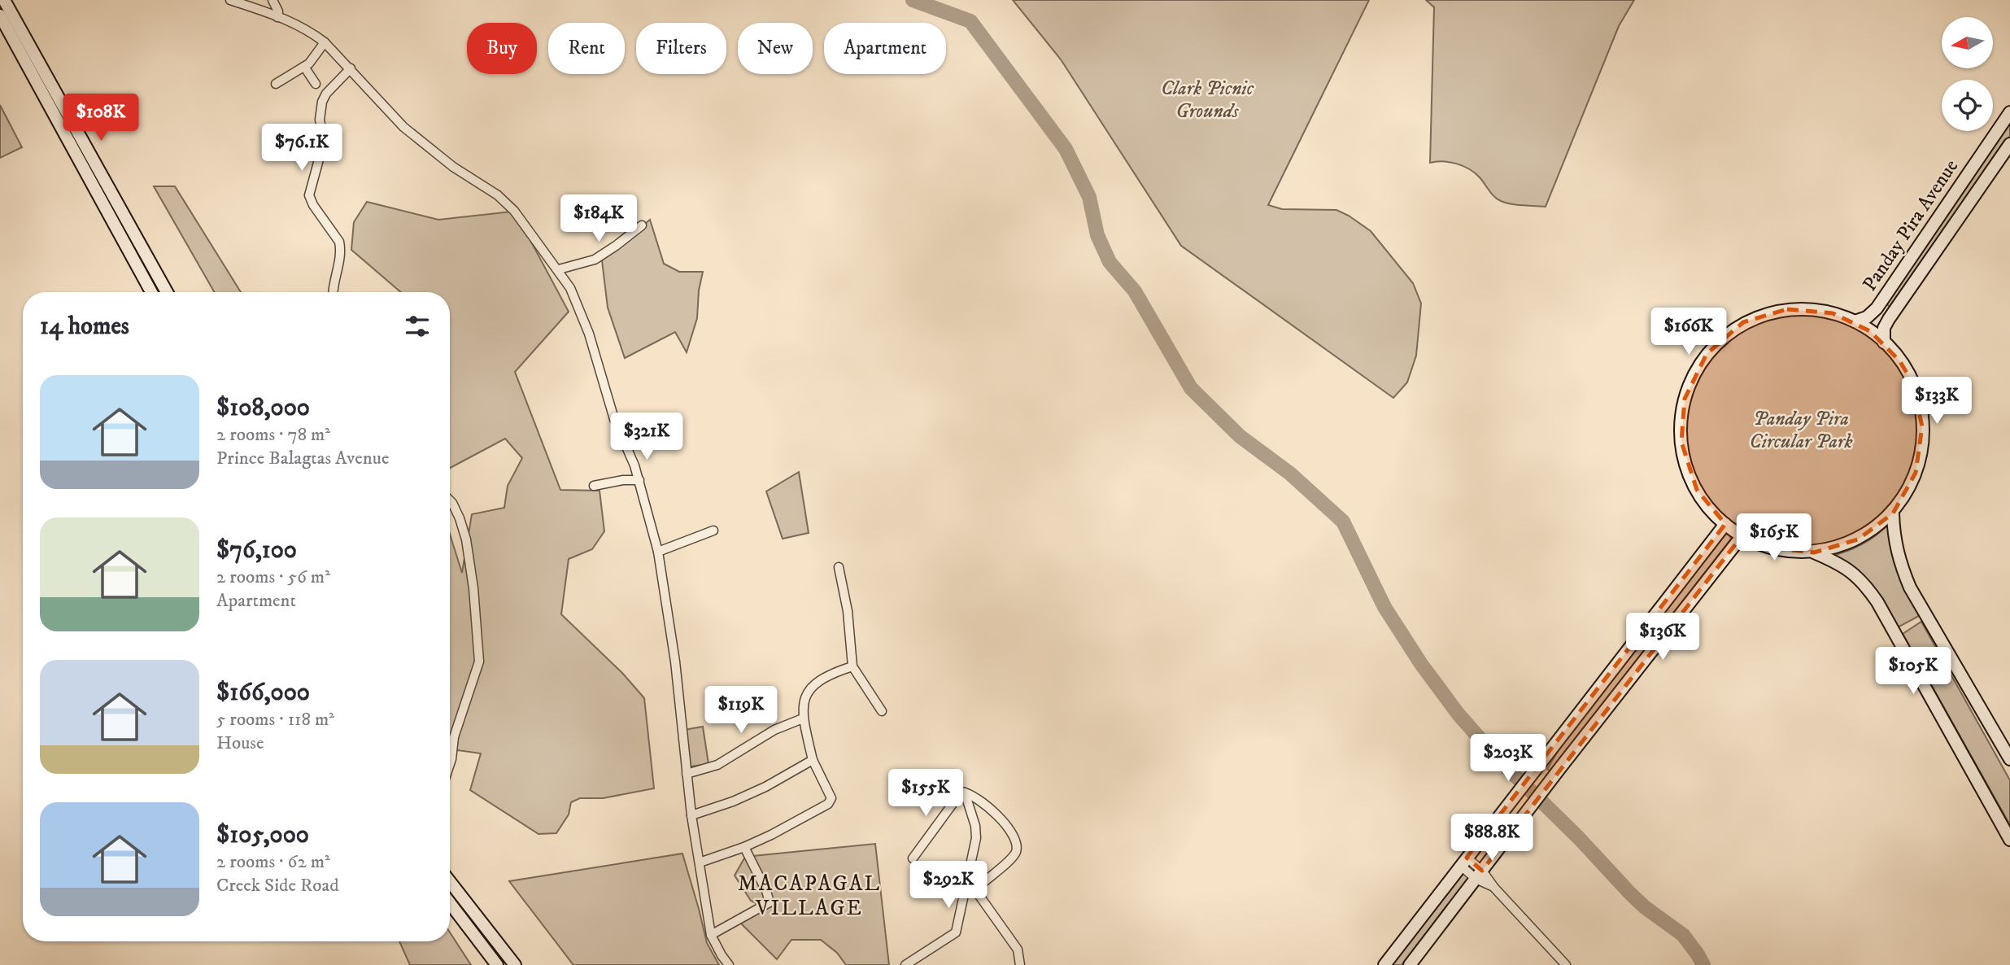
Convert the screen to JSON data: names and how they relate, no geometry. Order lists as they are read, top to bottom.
{
  "streets": {
    "main road": ["Panday Pira Avenue"]
  },
  "districts": ["MACAPAGAL VILLAGE"],
  "parks": ["Clark Picnic Grounds", "Panday Pira Circular Park"],
  "north": "left",
  "page": {
    "chip": [
      "Buy",
      "Rent",
      "Filters",
      "New",
      "Apartment"
    ],
    "price": [
      "$108K",
      "$76.1K",
      "$184K",
      "$166K",
      "$133K",
      "$321K",
      "$165K",
      "$136K",
      "$105K",
      "$119K",
      "$203K",
      "$155K",
      "$88.8K",
      "$292K"
    ],
    "heading": "14 homes",
    "list": [
      {
        "name": "$108,000",
        "note": "2 rooms · 78 m² · Prince Balagtas Avenue"
      },
      {
        "name": "$76,100",
        "note": "2 rooms · 56 m² · Apartment"
      },
      {
        "name": "$166,000",
        "note": "5 rooms · 118 m² · House"
      },
      {
        "name": "$105,000",
        "note": "2 rooms · 62 m² · Creek Side Road"
      }
    ]
  }
}
